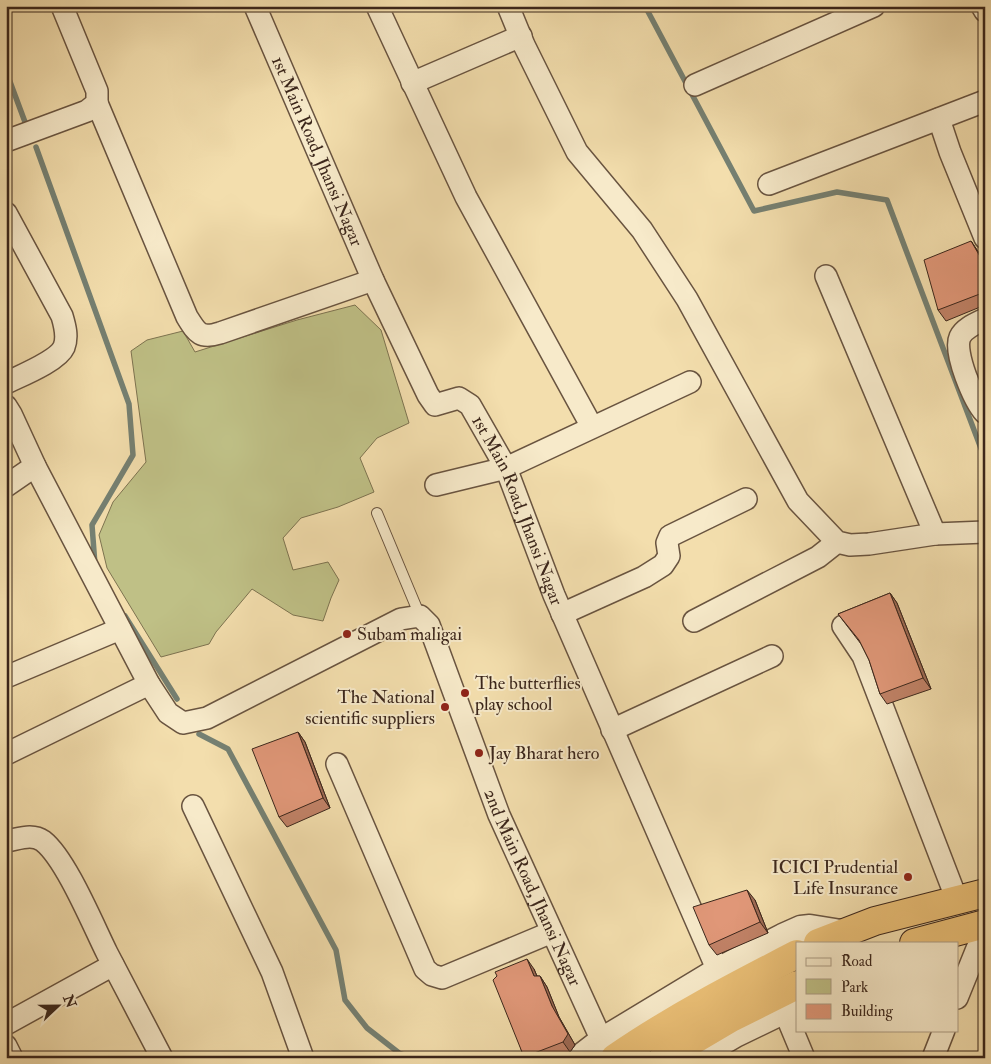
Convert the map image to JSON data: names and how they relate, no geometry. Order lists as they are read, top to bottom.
{
  "streets": {
    "street": ["1st Main Road, Jhansi Nagar", "2nd Main Road, Jhansi Nagar"]
  },
  "places": [
    "Subam maligai",
    "The butterflies play school",
    "The National scientific suppliers",
    "Jay Bharat hero",
    "ICICI Prudential Life Insurance"
  ],
  "legend": ["Road", "Park", "Building"],
  "north": "right"
}
